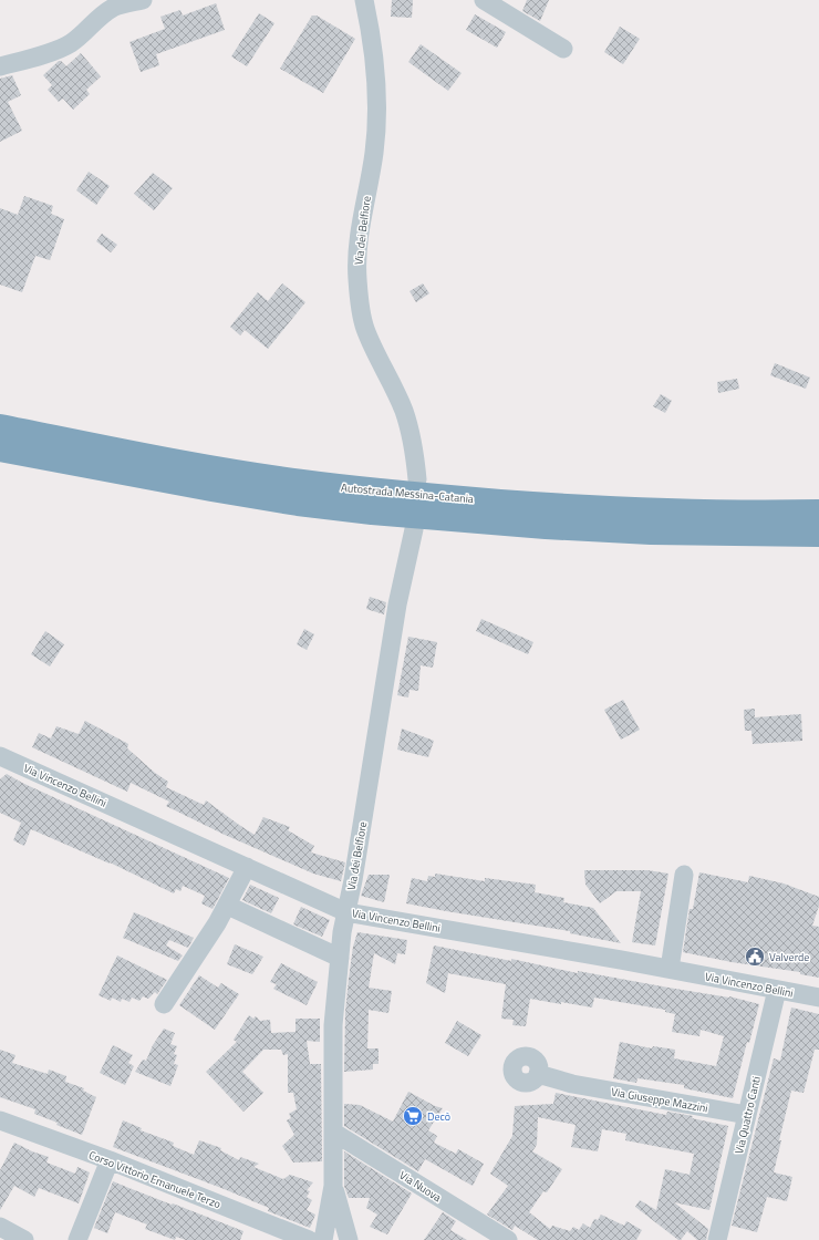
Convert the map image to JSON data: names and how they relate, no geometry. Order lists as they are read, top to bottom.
{
  "streets": {
    "highway": ["Autostrada Messina-Catania"],
    "street": [
      "Via dei Belfiore",
      "Via Vincenzo Bellini",
      "Via Giuseppe Mazzini",
      "Via Quattro Canti",
      "Corso Vittorio Emanuele Terzo",
      "Via Nuova"
    ]
  },
  "crossings": [
    ["Via dei Belfiore", "Via Vincenzo Bellini"],
    ["Via dei Belfiore", "Via Nuova"],
    ["Via Vincenzo Bellini", "Via Quattro Canti"],
    ["Via Giuseppe Mazzini", "Via Quattro Canti"]
  ],
  "places": {
    "public building": ["Valverde"],
    "supermarket": ["Decò"]
  }
}
